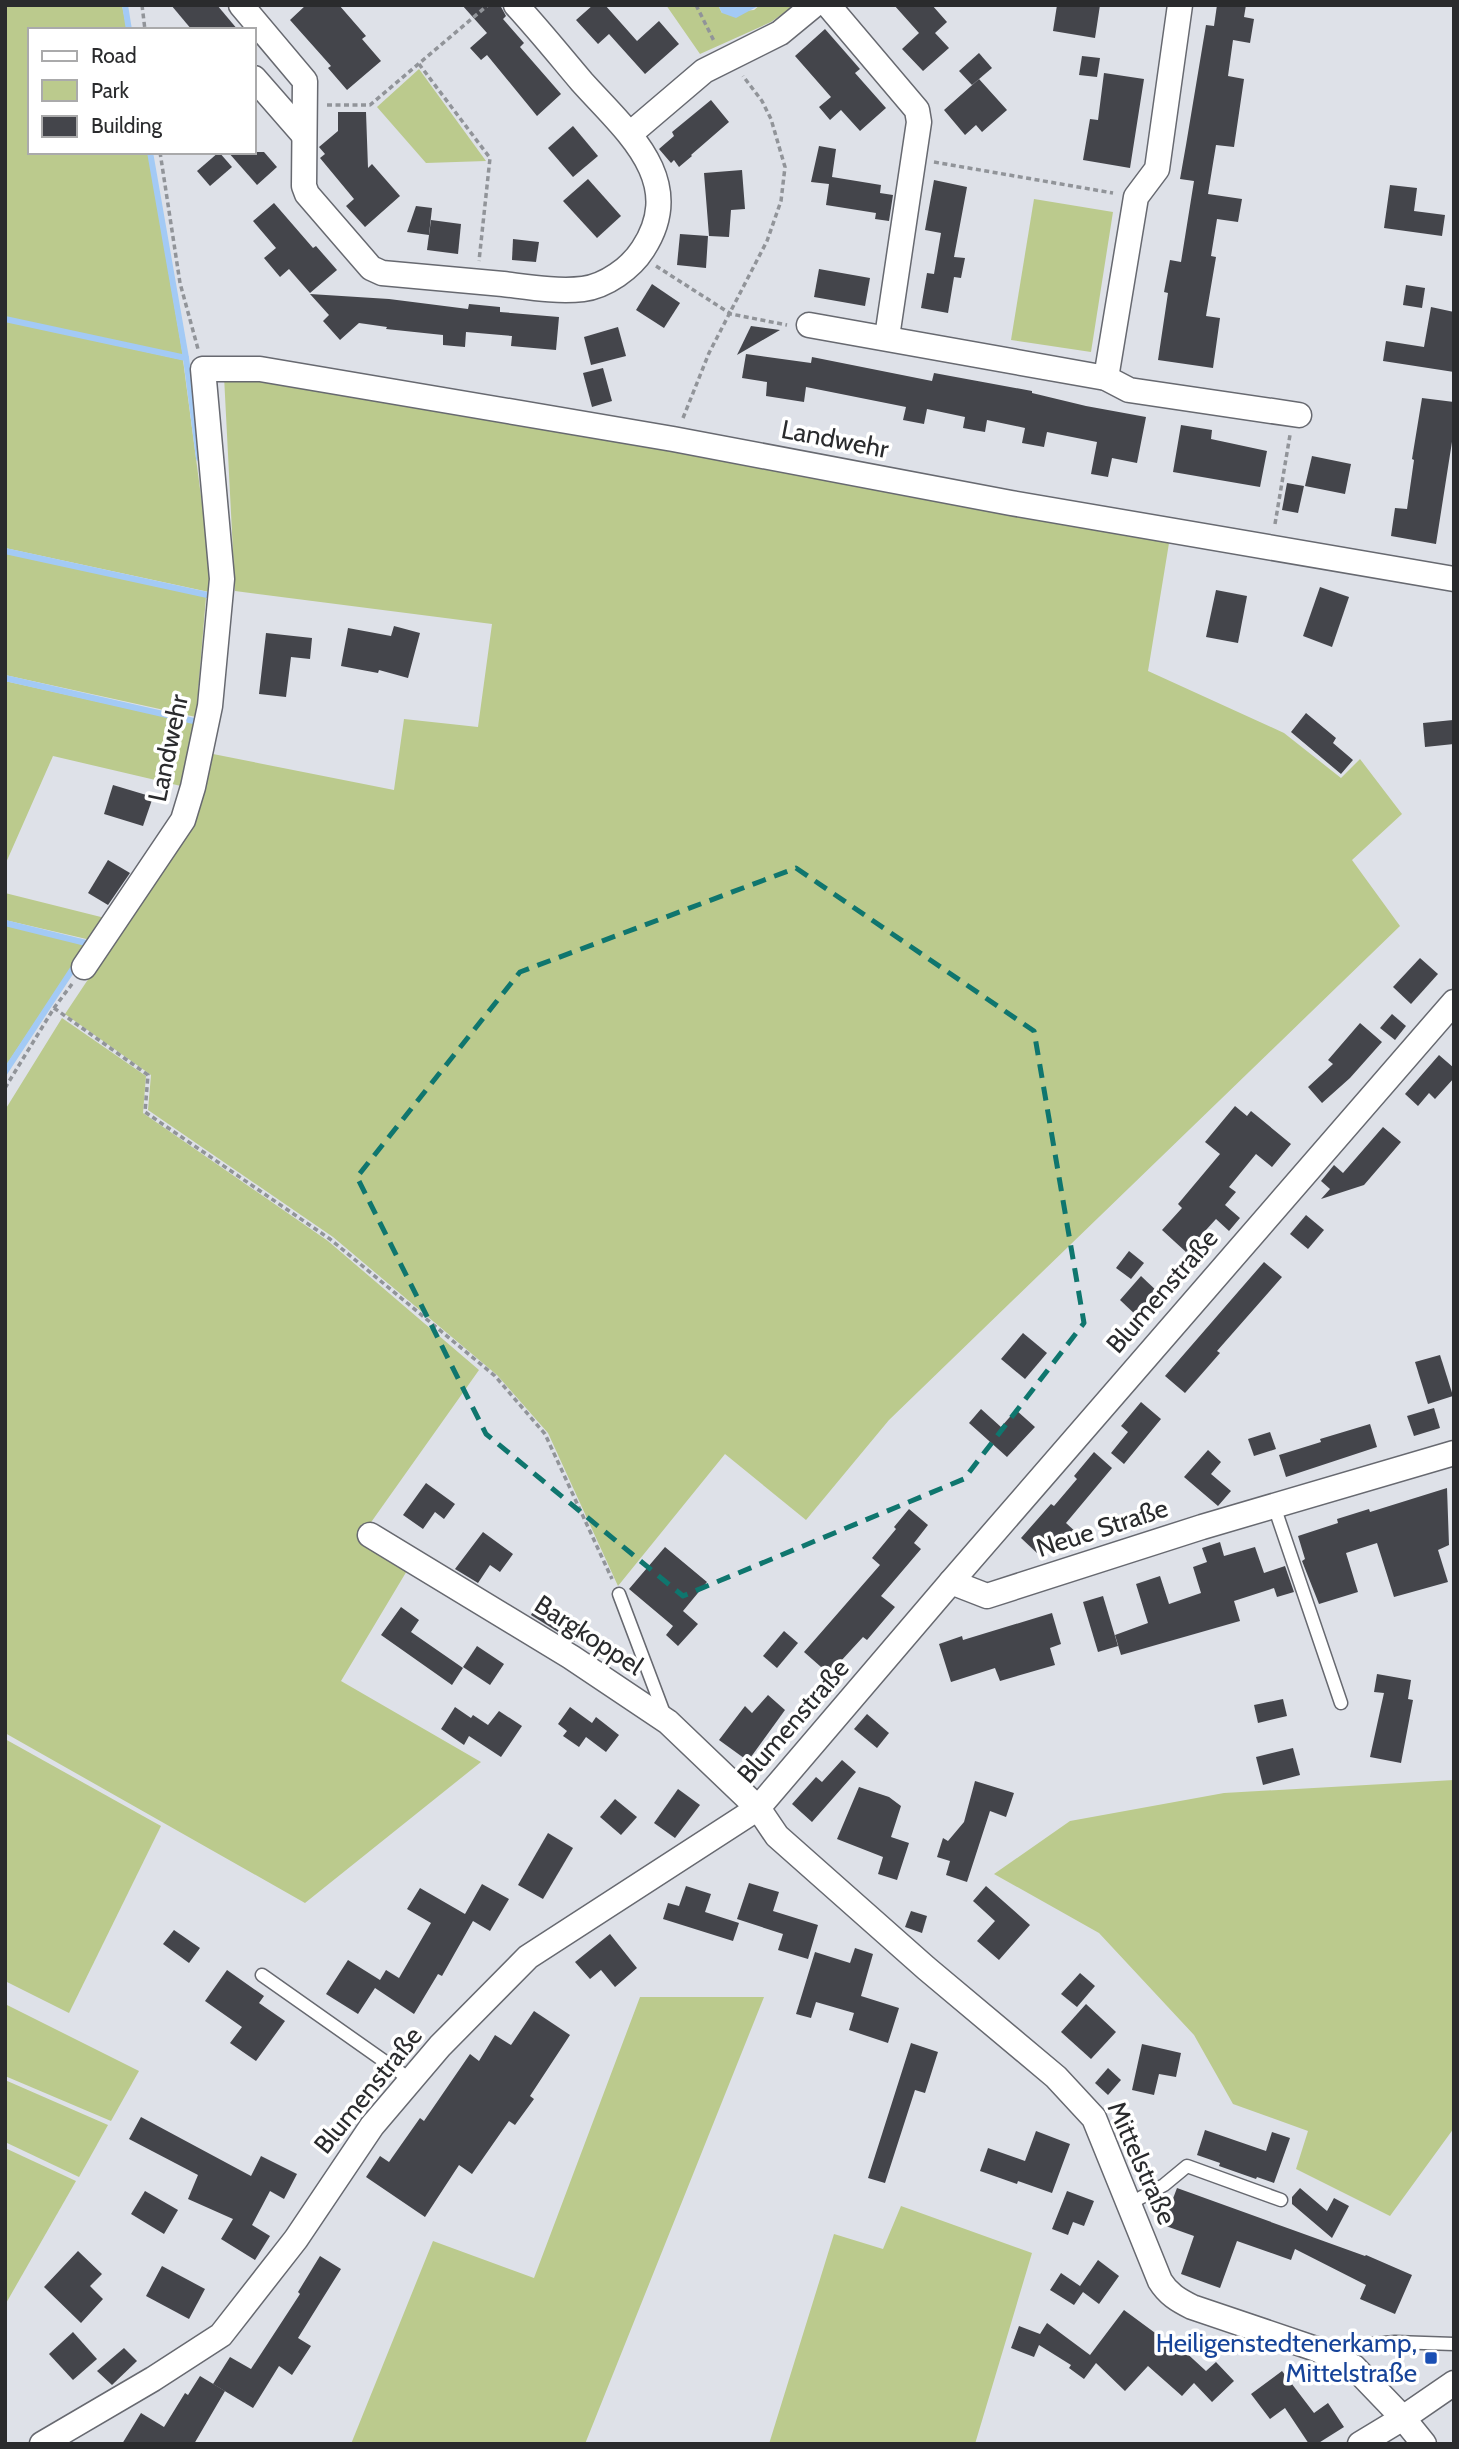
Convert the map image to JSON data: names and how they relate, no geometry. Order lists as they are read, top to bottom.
{
  "streets": {
    "street": [
      "Landwehr",
      "Blumenstraße",
      "Neue Straße",
      "Bargkoppel",
      "Mittelstraße"
    ]
  },
  "crossings": [
    ["Blumenstraße", "Neue Straße"],
    ["Blumenstraße", "Bargkoppel"],
    ["Blumenstraße", "Mittelstraße"],
    ["Bargkoppel", "Mittelstraße"]
  ],
  "places": {
    "transit": ["Heiligenstedtenerkamp, Mittelstraße"]
  },
  "legend": ["Road", "Park", "Building"]
}
